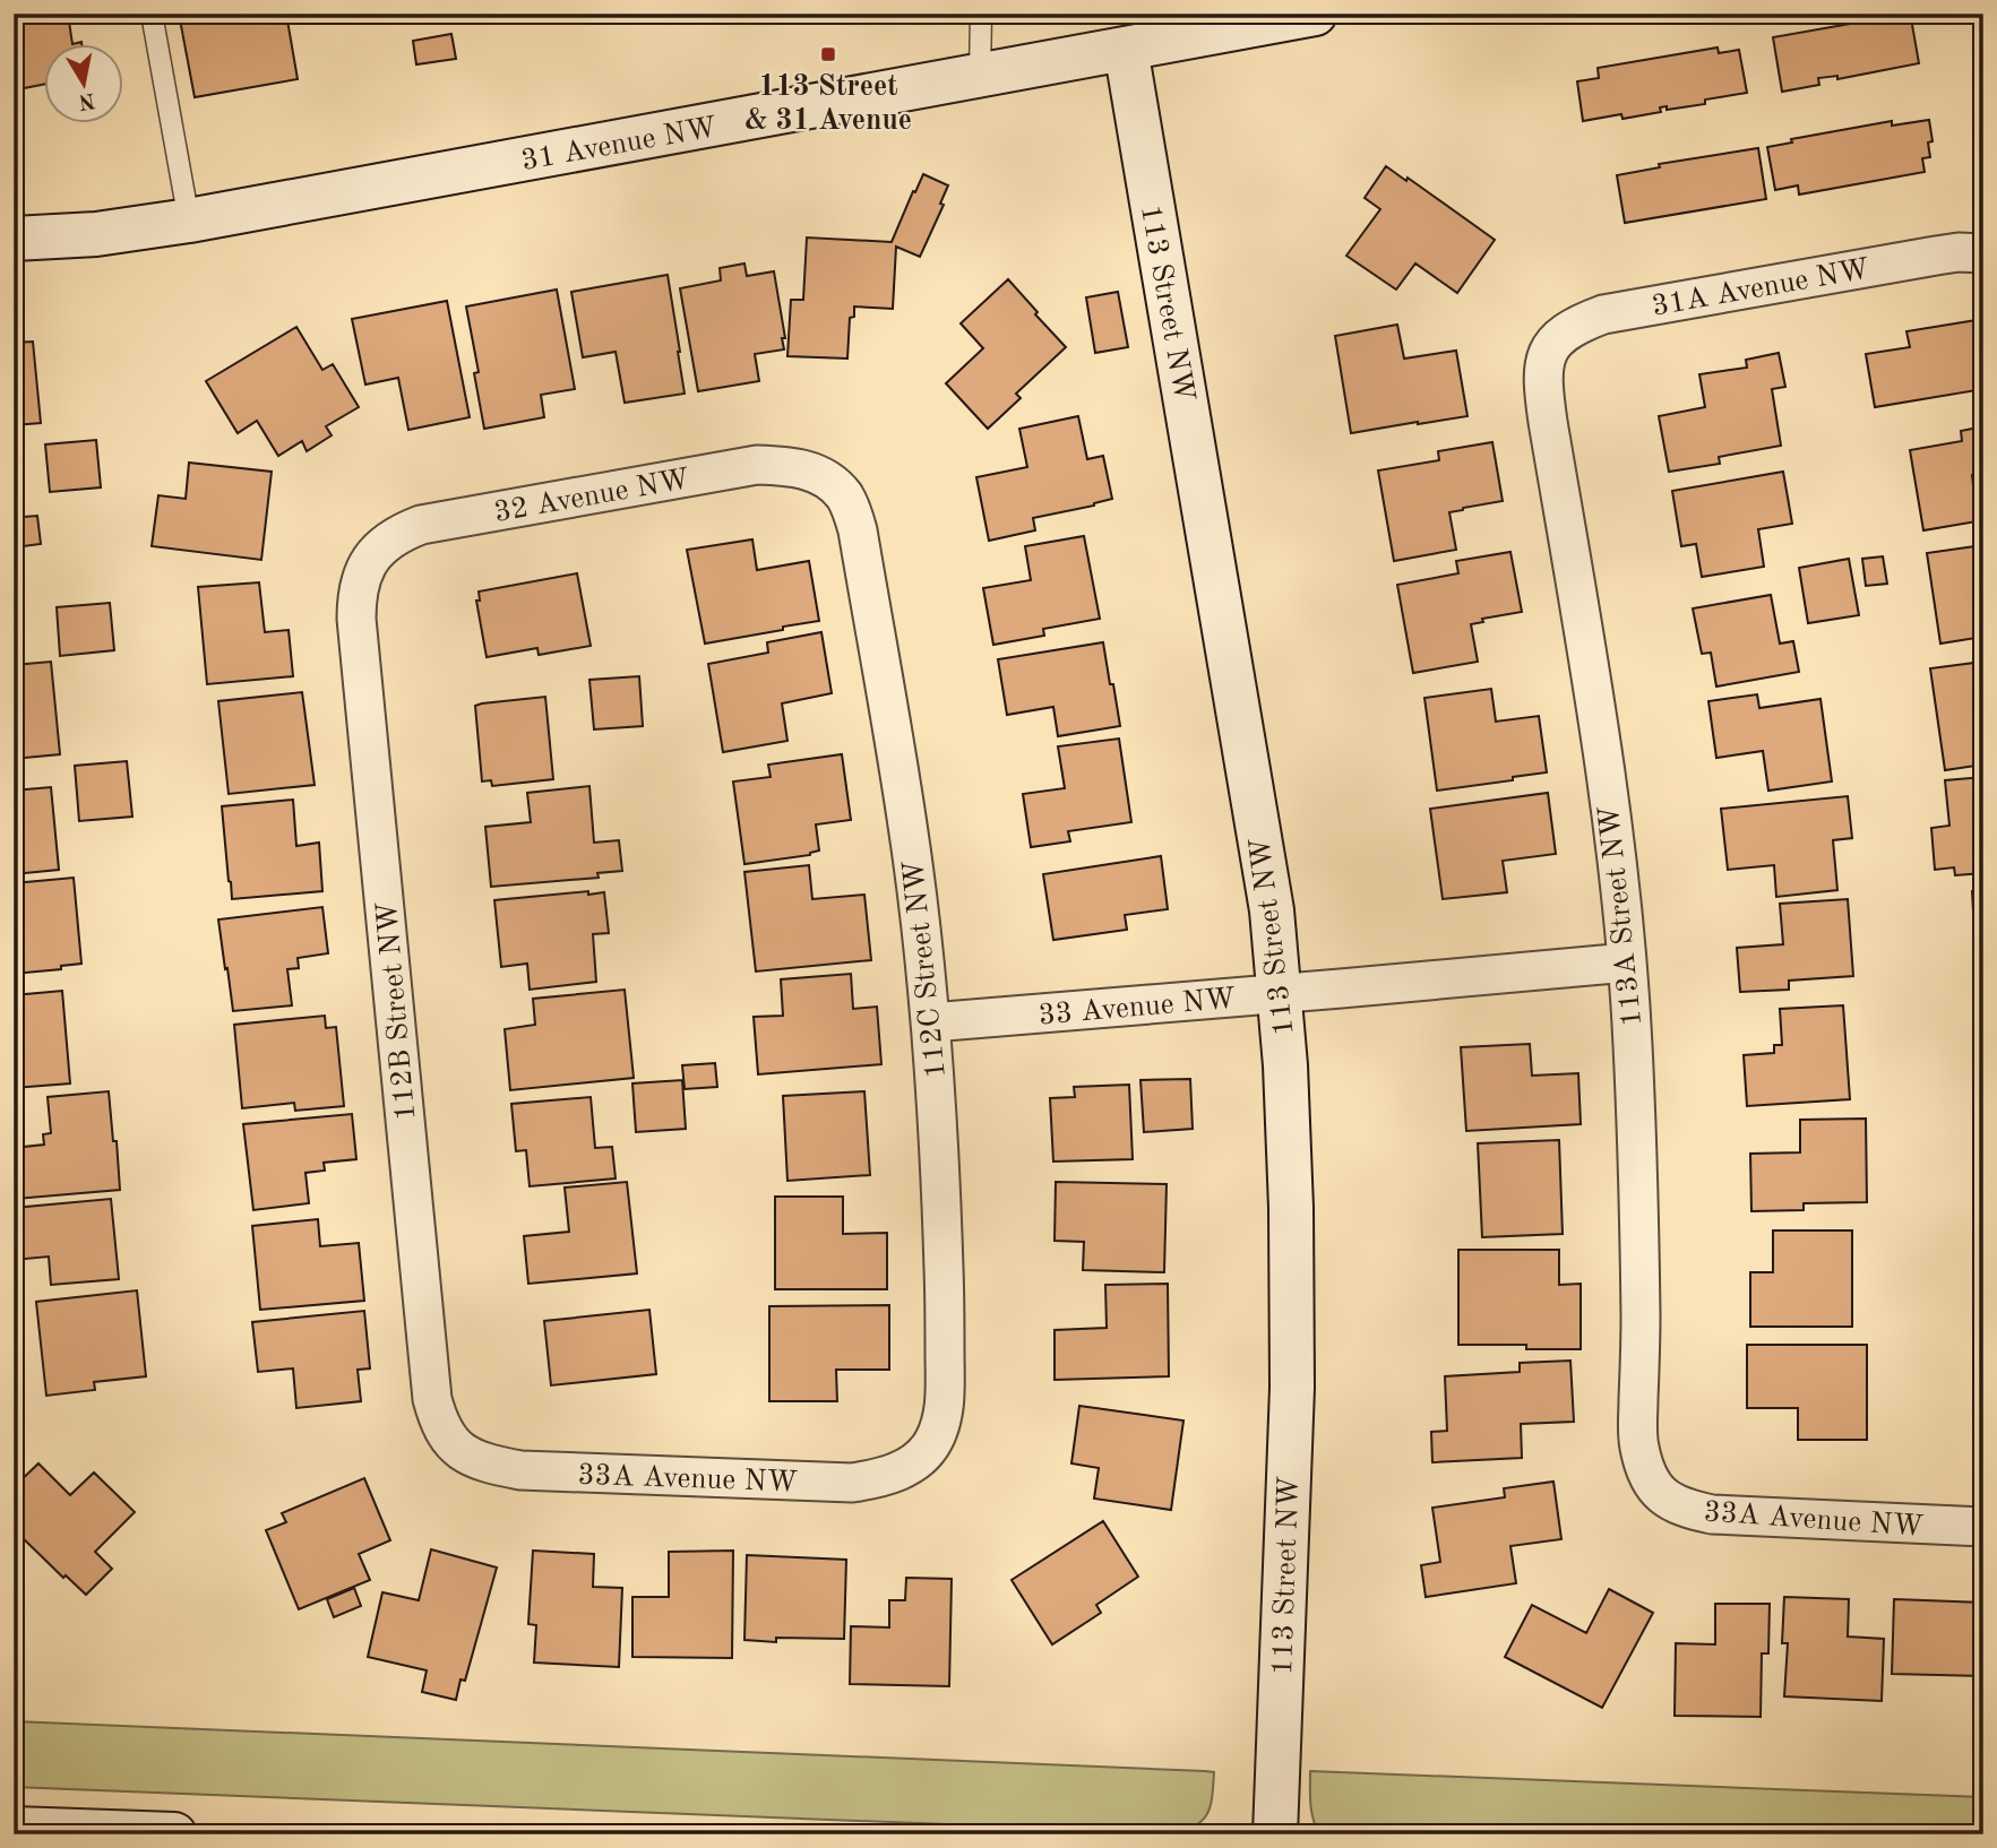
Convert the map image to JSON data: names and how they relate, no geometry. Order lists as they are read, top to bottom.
{
  "streets": {
    "street": [
      "31 Avenue NW",
      "31A Avenue NW",
      "113 Street NW",
      "32 Avenue NW",
      "113A Street NW",
      "112C Street NW",
      "33 Avenue NW",
      "112B Street NW",
      "33A Avenue NW"
    ]
  },
  "crossings": [
    ["31 Avenue NW", "113 Street NW"],
    ["31A Avenue NW", "113A Street NW"],
    ["113 Street NW", "33 Avenue NW"],
    ["32 Avenue NW", "112C Street NW"],
    ["32 Avenue NW", "112B Street NW"],
    ["113A Street NW", "33 Avenue NW"],
    ["113A Street NW", "33A Avenue NW"],
    ["112C Street NW", "33 Avenue NW"],
    ["112C Street NW", "33A Avenue NW"],
    ["112B Street NW", "33A Avenue NW"]
  ],
  "places": {
    "transit": ["113 Street & 31 Avenue"]
  },
  "north": "bottom"
}
